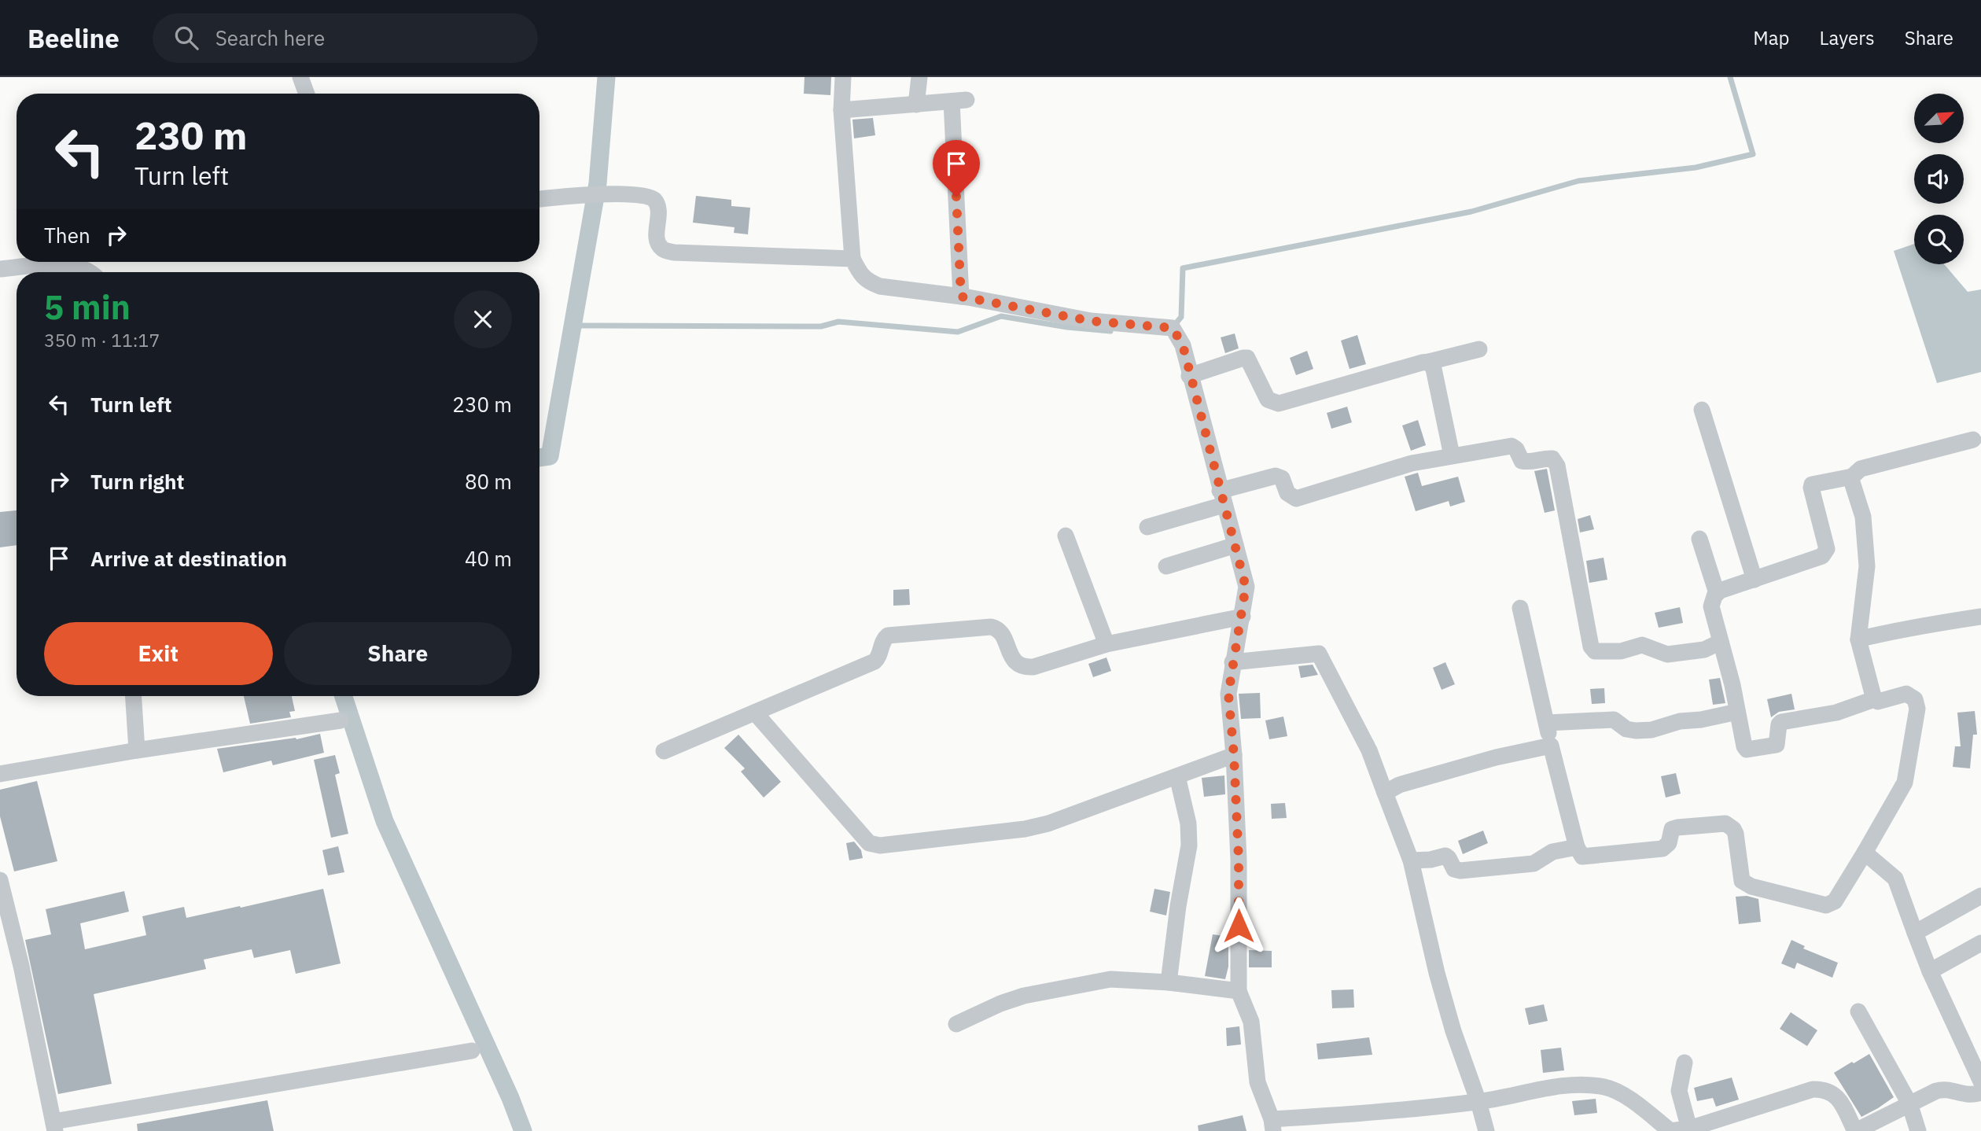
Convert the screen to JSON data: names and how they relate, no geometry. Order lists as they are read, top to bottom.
{
  "north": "top right",
  "page": {
    "header": "Beeline",
    "search": "Search here",
    "nav": ["Map", "Layers", "Share"],
    "turn": ["230 m", "Turn left"],
    "then": "Then",
    "heading": ["5 min", "350 m · 11:17"],
    "list": [
      {
        "name": "Turn left",
        "value": "230 m"
      },
      {
        "name": "Turn right",
        "value": "80 m"
      },
      {
        "name": "Arrive at destination",
        "value": "40 m"
      }
    ],
    "buttons": ["Exit", "Share"]
  }
}
